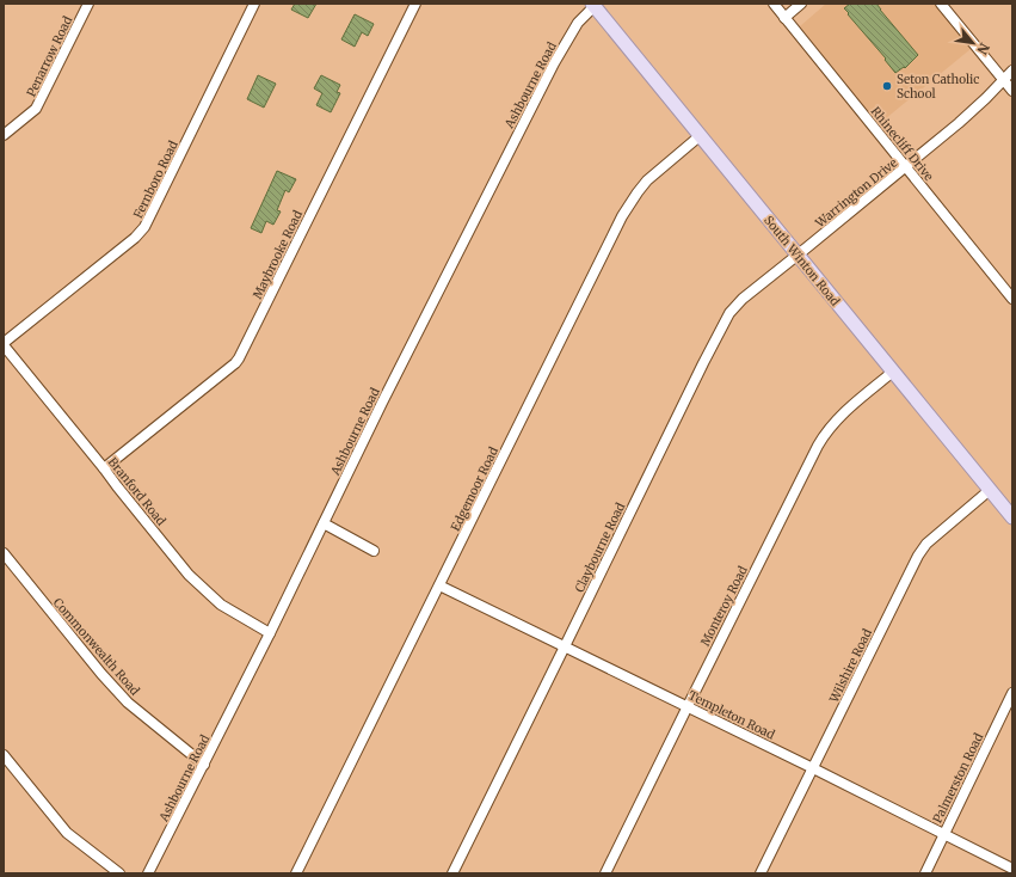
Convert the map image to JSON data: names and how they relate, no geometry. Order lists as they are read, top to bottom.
{
  "streets": {
    "main road": ["South Winton Road"],
    "street": [
      "Penarrow Road",
      "Ashbourne Road",
      "Rhinecliff Drive",
      "Fernboro Road",
      "Warrington Drive",
      "Maybrooke Road",
      "Edgemoor Road",
      "Branford Road",
      "Claybourne Road",
      "Monteroy Road",
      "Commonwealth Road",
      "Wilshire Road",
      "Templeton Road",
      "Palmerston Road"
    ]
  },
  "crossings": [
    ["Ashbourne Road", "South Winton Road"],
    ["Ashbourne Road", "Branford Road"],
    ["Ashbourne Road", "Commonwealth Road"],
    ["Rhinecliff Drive", "Warrington Drive"],
    ["Fernboro Road", "Branford Road"],
    ["Warrington Drive", "South Winton Road"],
    ["Warrington Drive", "Claybourne Road"],
    ["Maybrooke Road", "Branford Road"],
    ["South Winton Road", "Edgemoor Road"],
    ["South Winton Road", "Claybourne Road"],
    ["South Winton Road", "Monteroy Road"],
    ["South Winton Road", "Wilshire Road"],
    ["Edgemoor Road", "Templeton Road"],
    ["Claybourne Road", "Templeton Road"],
    ["Monteroy Road", "Templeton Road"],
    ["Wilshire Road", "Templeton Road"],
    ["Templeton Road", "Palmerston Road"]
  ],
  "places": ["Seton Catholic School"],
  "north": "bottom right"
}
